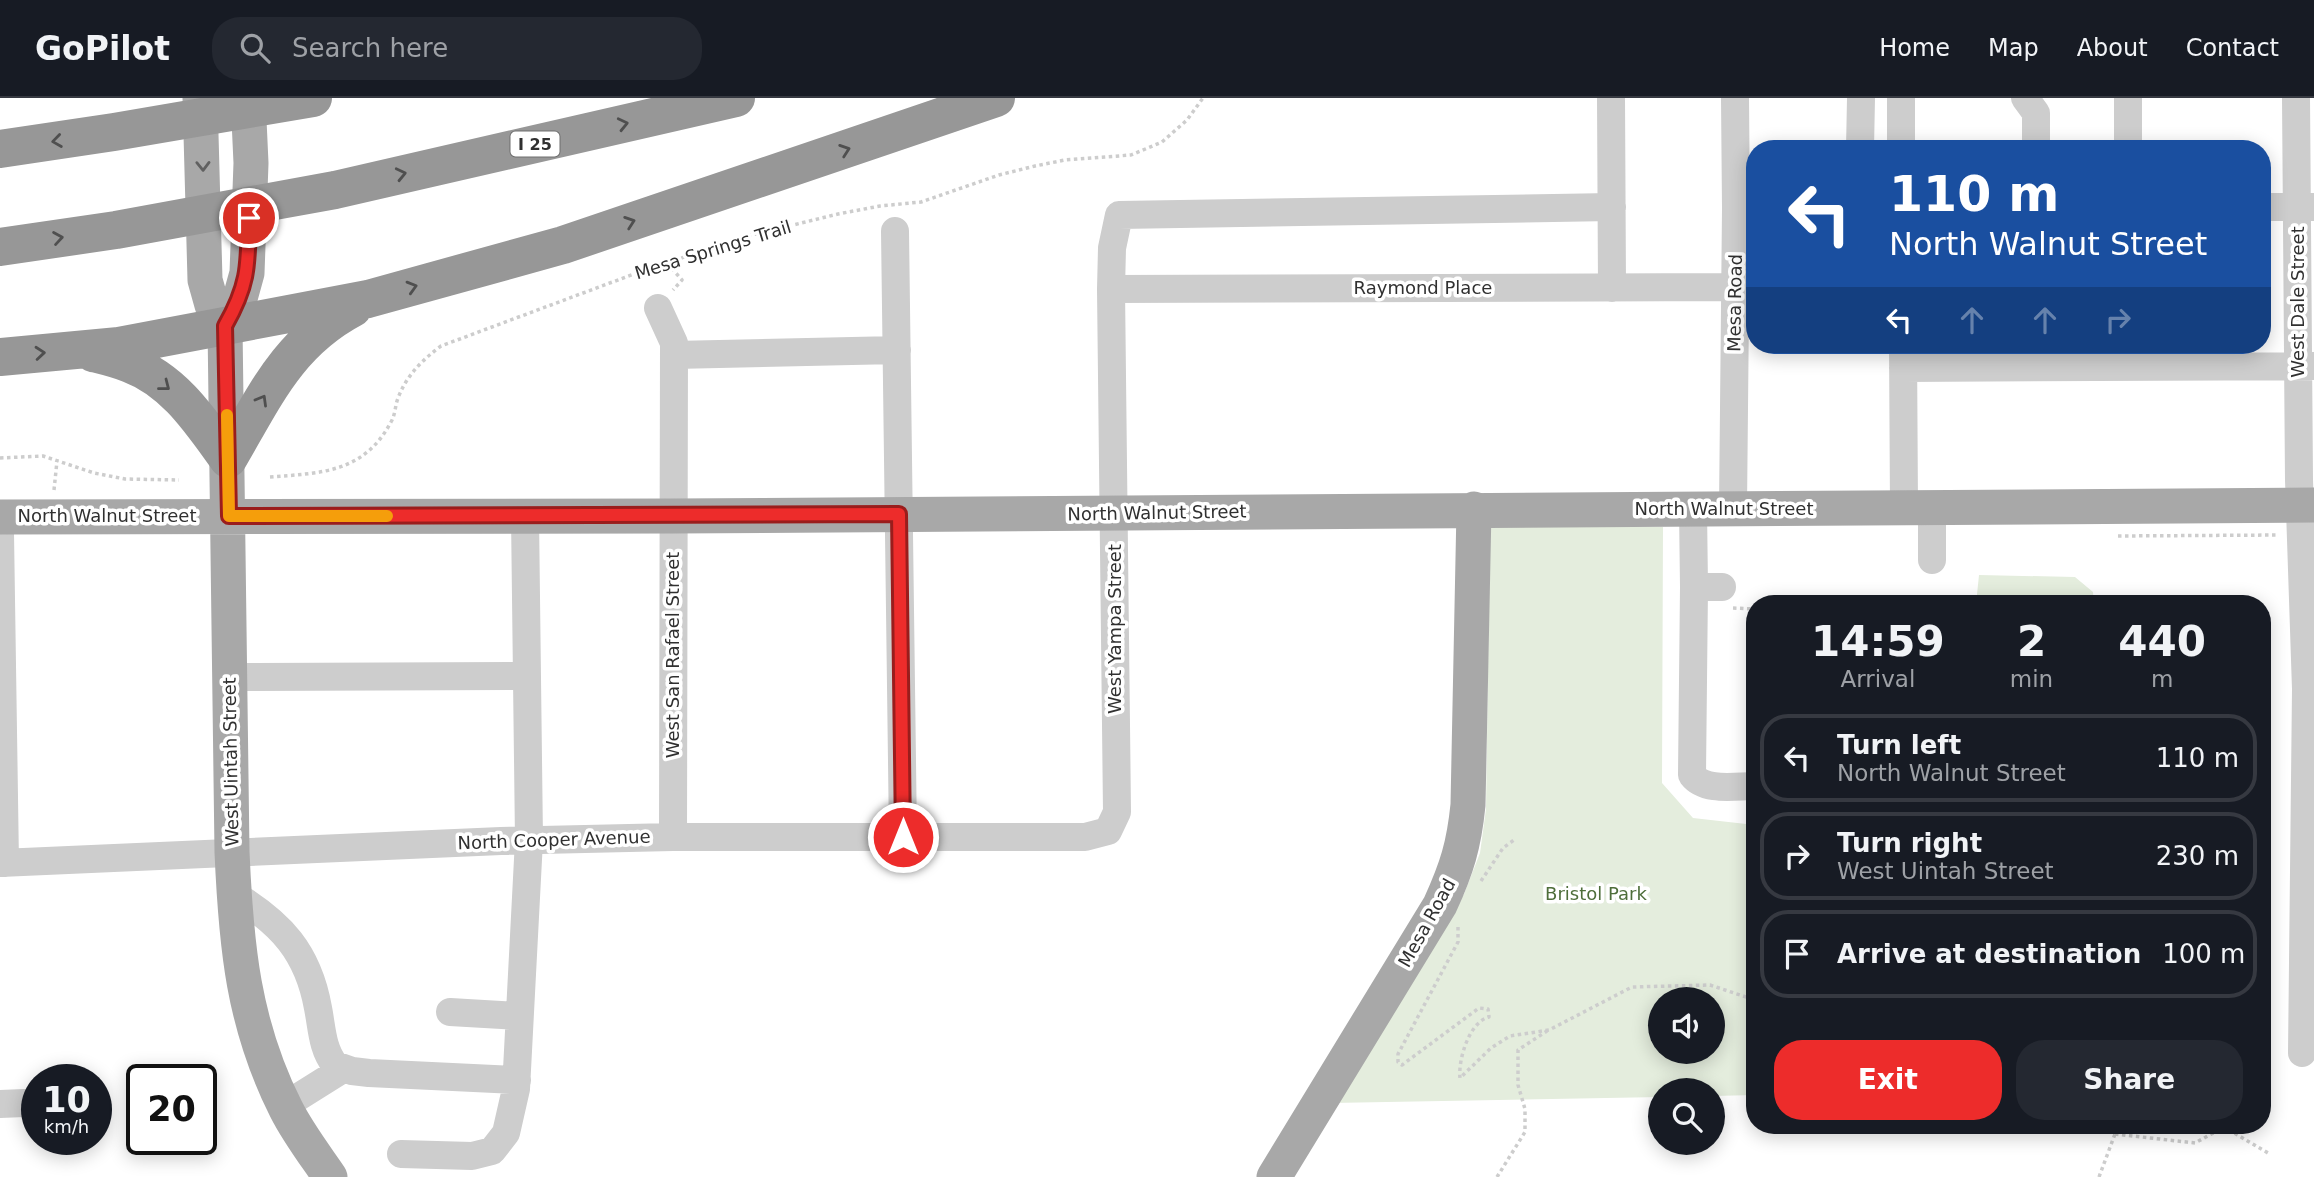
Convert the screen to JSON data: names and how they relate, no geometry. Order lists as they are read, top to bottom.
{
  "streets": {
    "highway": ["I 25"],
    "main road": ["Mesa Road", "North Walnut Street", "West Uintah Street"],
    "street": [
      "Raymond Place",
      "West Dale Street",
      "West Yampa Street",
      "West San Rafael Street",
      "North Cooper Avenue"
    ],
    "path": ["Mesa Springs Trail"]
  },
  "crossings": [
    ["Raymond Place", "Mesa Road"],
    ["Raymond Place", "West Yampa Street"],
    ["West Dale Street", "North Walnut Street"],
    ["Mesa Road", "North Walnut Street"],
    ["North Walnut Street", "West Yampa Street"],
    ["North Walnut Street", "West San Rafael Street"],
    ["North Walnut Street", "West Uintah Street"],
    ["West Yampa Street", "North Cooper Avenue"],
    ["West San Rafael Street", "North Cooper Avenue"],
    ["West Uintah Street", "North Cooper Avenue"]
  ],
  "parks": ["Bristol Park"],
  "page": {
    "header": "GoPilot",
    "search": "Search here",
    "nav": [
      "Home",
      "Map",
      "About",
      "Contact"
    ],
    "turn": ["110 m", "North Walnut Street"],
    "eta": [
      "14:59",
      "Arrival",
      "2",
      "min",
      "440",
      "m"
    ],
    "list": [
      {
        "name": "Turn left",
        "note": "North Walnut Street",
        "value": "110 m"
      },
      {
        "name": "Turn right",
        "note": "West Uintah Street",
        "value": "230 m"
      },
      {
        "name": "Arrive at destination",
        "value": "100 m"
      }
    ],
    "buttons": ["Exit", "Share"],
    "speed": "10 km/h",
    "limit": "20"
  }
}
